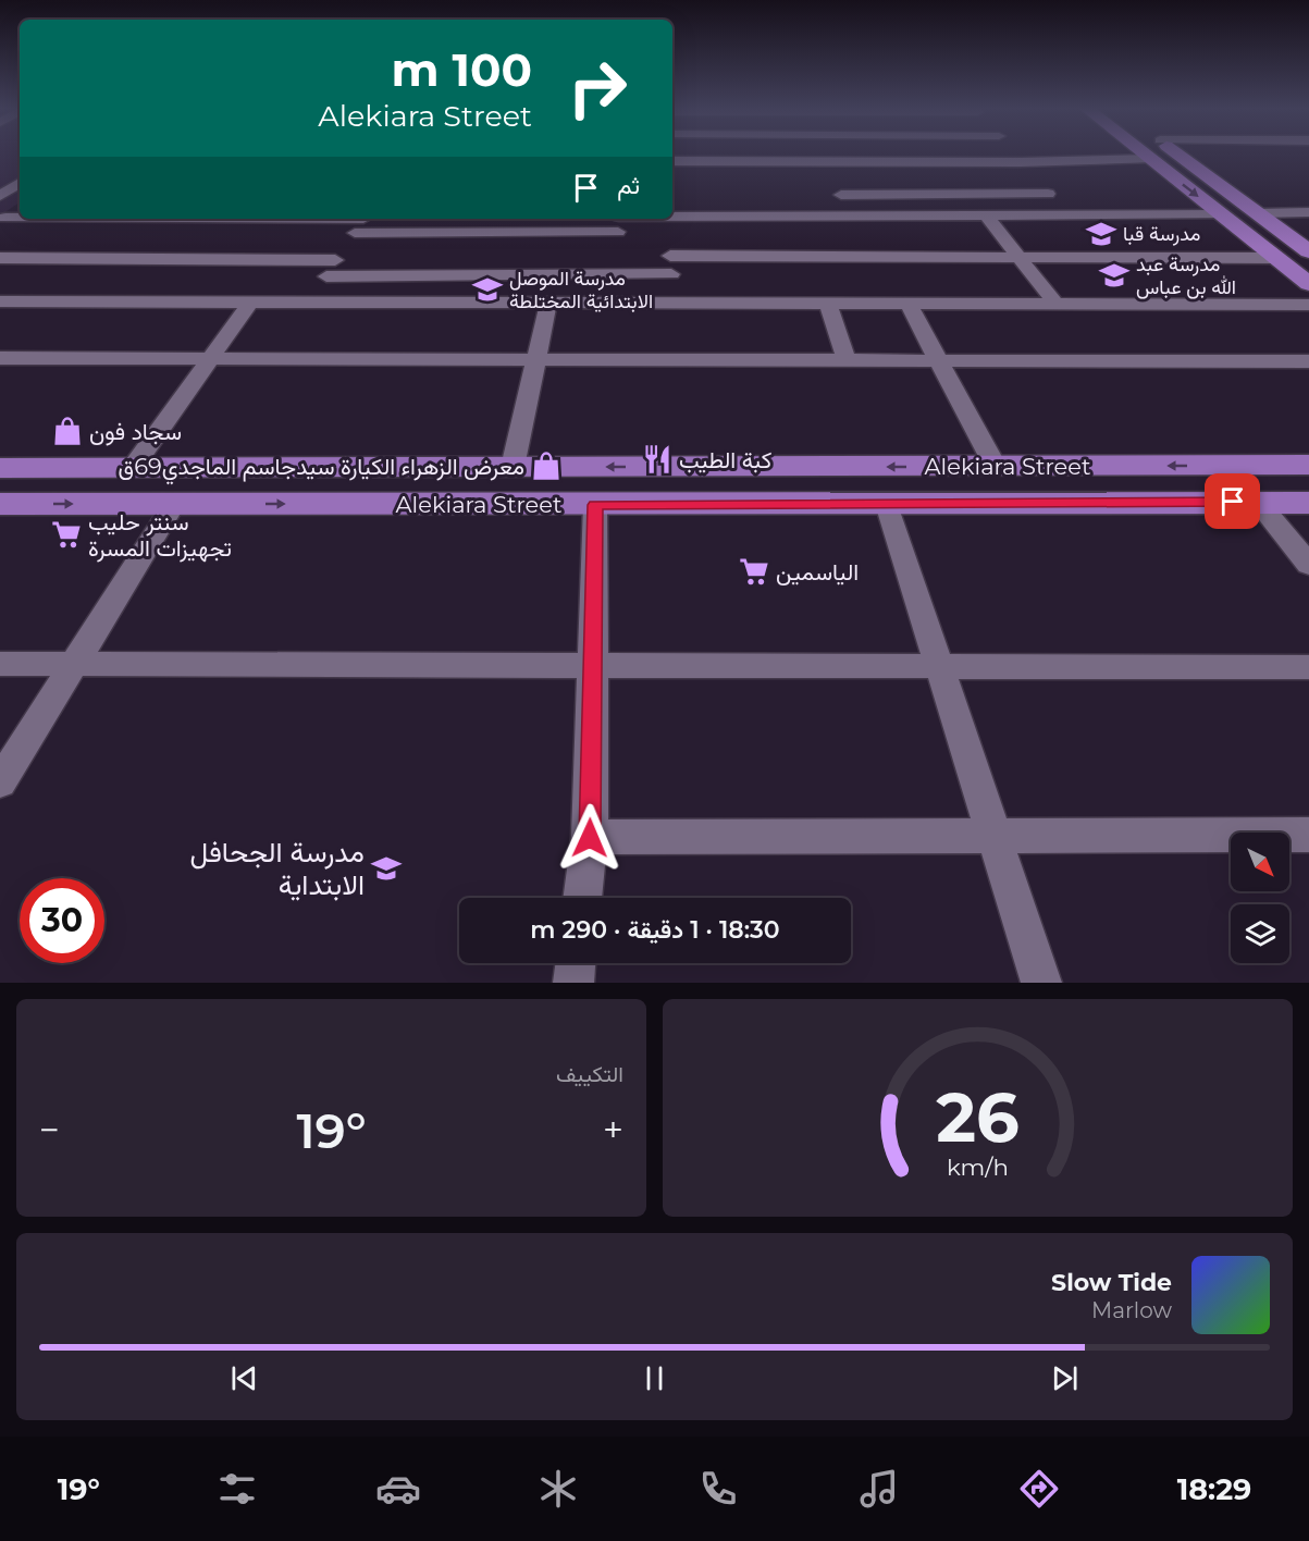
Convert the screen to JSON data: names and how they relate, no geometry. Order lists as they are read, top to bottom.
{
  "streets": {
    "main road": ["Alekiara Street"]
  },
  "places": {
    "school or university": [
      "مدرسة قبا",
      "مدرسة عبد الله بن عباس",
      "مدرسة الموصل الابتدائية المختلطة",
      "مدرسة الجحافل الابتداية"
    ],
    "shop": ["سجاد فون", "معرض الزهراء الكيارة سيدجاسم الماجدي69ق"],
    "restaurant": ["كبة الطيب"],
    "supermarket": ["سنتر حليب تجهيزات المسرة", "الياسمين"]
  },
  "north": "bottom right",
  "page": {
    "turn": ["100 m", "Alekiara Street"],
    "then": "ثم",
    "limit": "30",
    "trip": "18:30 · 1 دقيقة · 290 m",
    "tile": "التكييف",
    "heat": ["−", "19°", "+"],
    "song": ["Slow Tide", "Marlow"],
    "tabs": ["18:29", "19°"],
    "gauge": ["26", "km/h"]
  }
}
